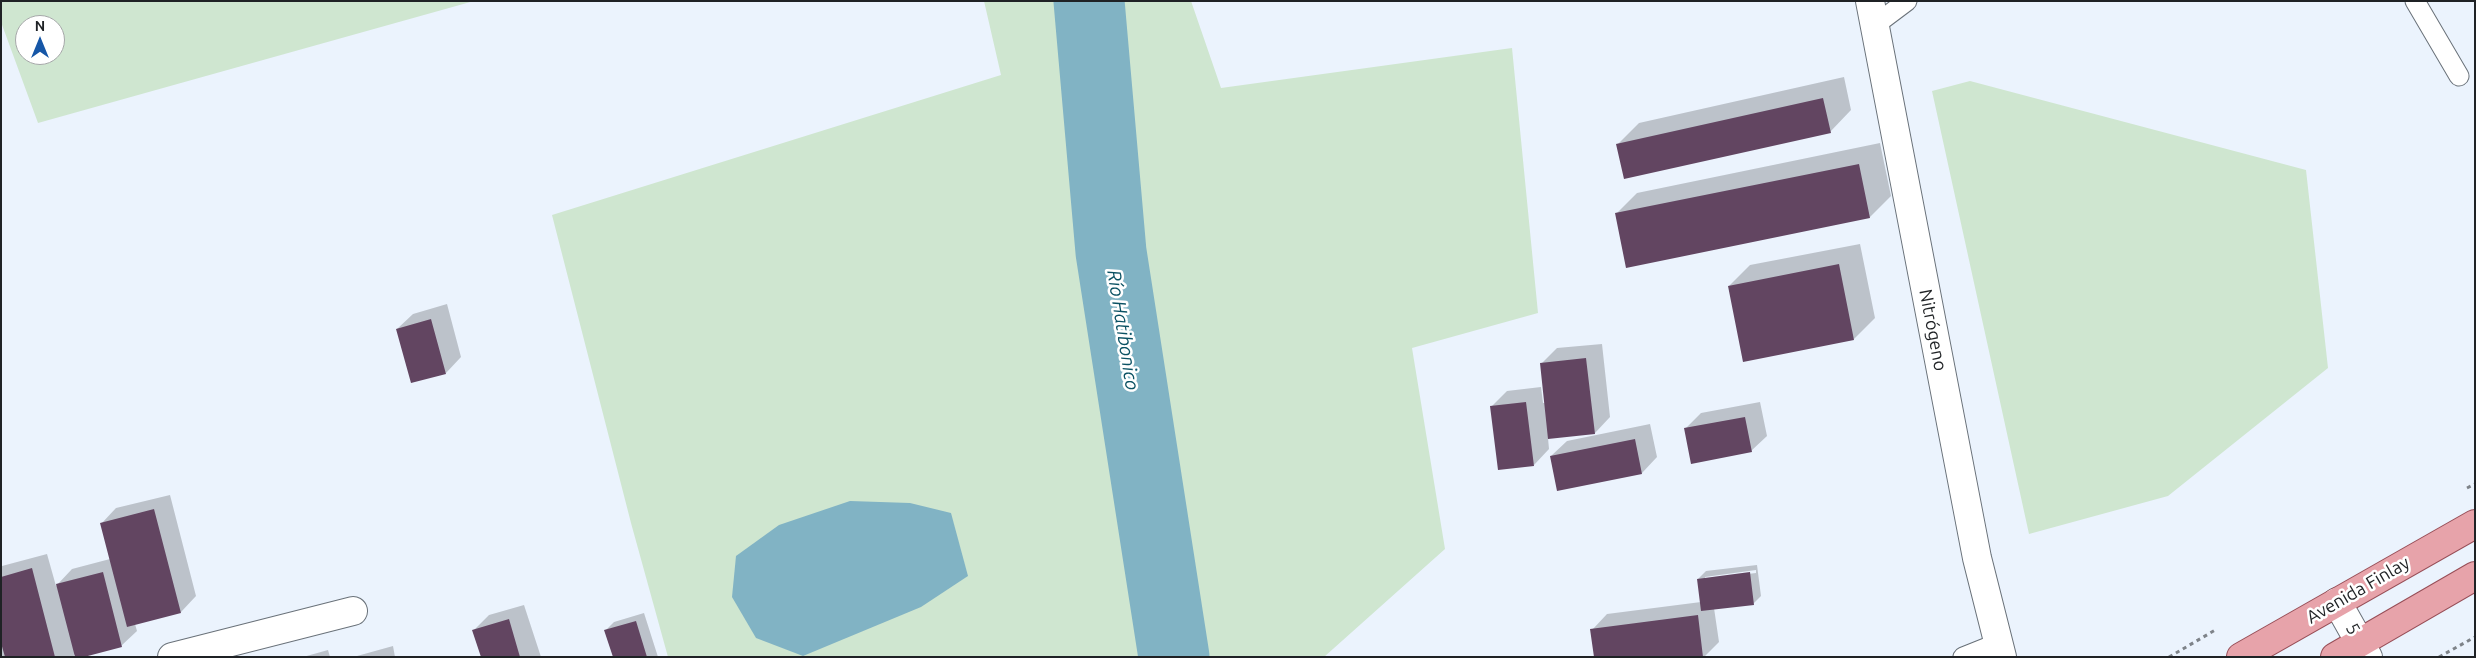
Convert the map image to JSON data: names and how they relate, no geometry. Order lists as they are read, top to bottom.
{
  "streets": {
    "main road": ["Avenida Finlay"],
    "street": ["Nitrógeno", "5"]
  },
  "crossings": [
    ["Avenida Finlay", "5"]
  ],
  "water": ["Río Hatibonico"],
  "north": "top"
}
